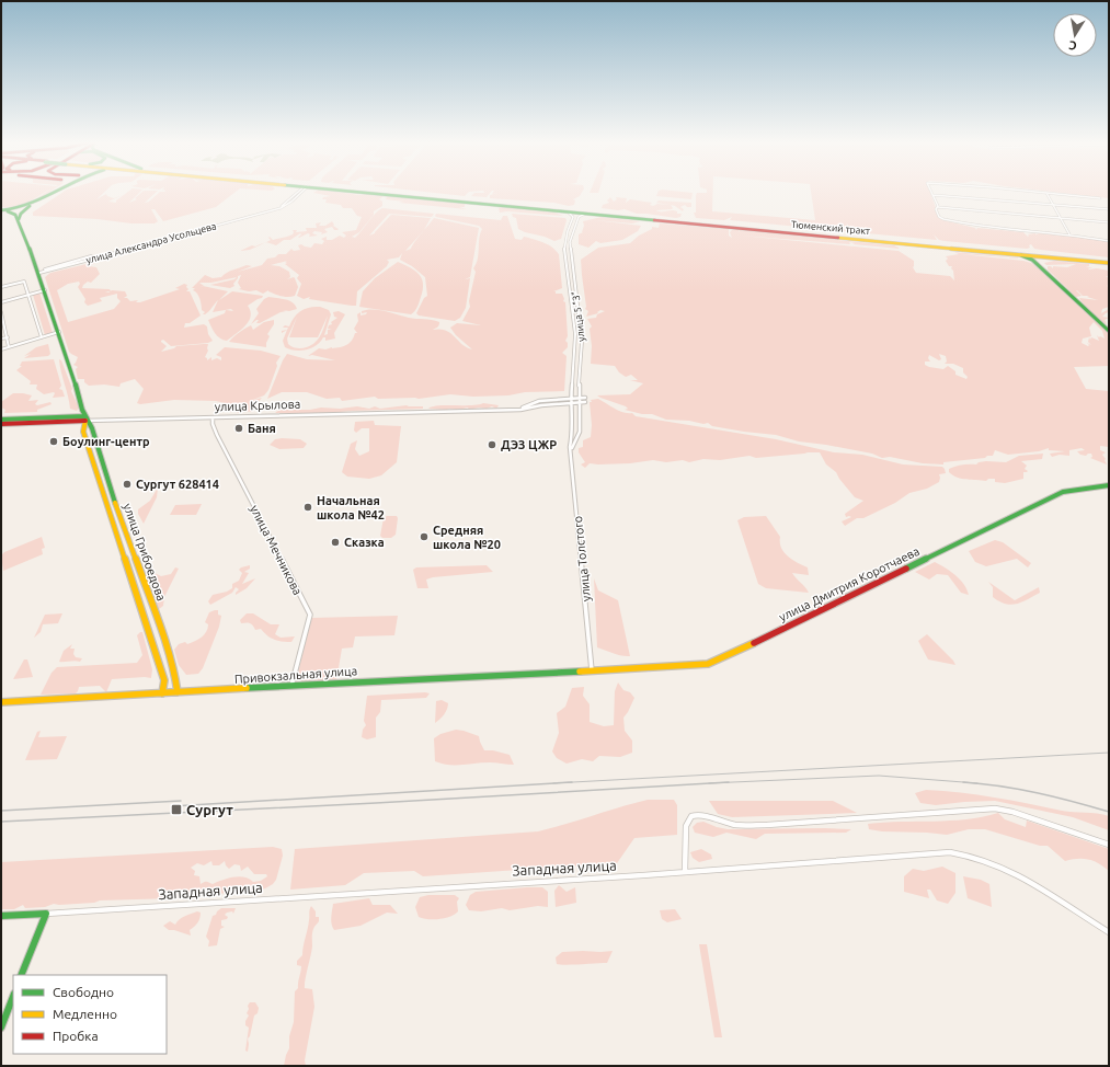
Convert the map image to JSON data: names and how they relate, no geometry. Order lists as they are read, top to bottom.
{
  "streets": {
    "main road": [
      "Тюменский тракт",
      "улица Крылова",
      "улица Грибоедова",
      "улица Дмитрия Коротчаева",
      "Привокзальная улица",
      "Западная улица"
    ],
    "street": [
      "улица Александра Усольцева",
      "улица 5 \"З\"",
      "улица Мечникова",
      "улица Толстого"
    ]
  },
  "crossings": [
    ["Тюменский тракт", "улица 5 \"З\""],
    ["улица 5 \"З\"", "улица Крылова"],
    ["улица 5 \"З\"", "улица Толстого"],
    ["улица Крылова", "улица Мечникова"],
    ["улица Крылова", "улица Грибоедова"],
    ["улица Мечникова", "Привокзальная улица"],
    ["улица Грибоедова", "Привокзальная улица"],
    ["улица Толстого", "улица Дмитрия Коротчаева"],
    ["улица Толстого", "Привокзальная улица"],
    ["улица Дмитрия Коротчаева", "Привокзальная улица"]
  ],
  "places": {
    "other": [
      "Баня",
      "Боулинг-центр",
      "ДЭЗ ЦЖР",
      "Сургут 628414",
      "Начальная школа №42",
      "Средняя школа №20",
      "Сказка"
    ],
    "transit": ["Сургут"]
  },
  "legend": ["Свободно", "Медленно", "Пробка"],
  "north": "bottom"
}
